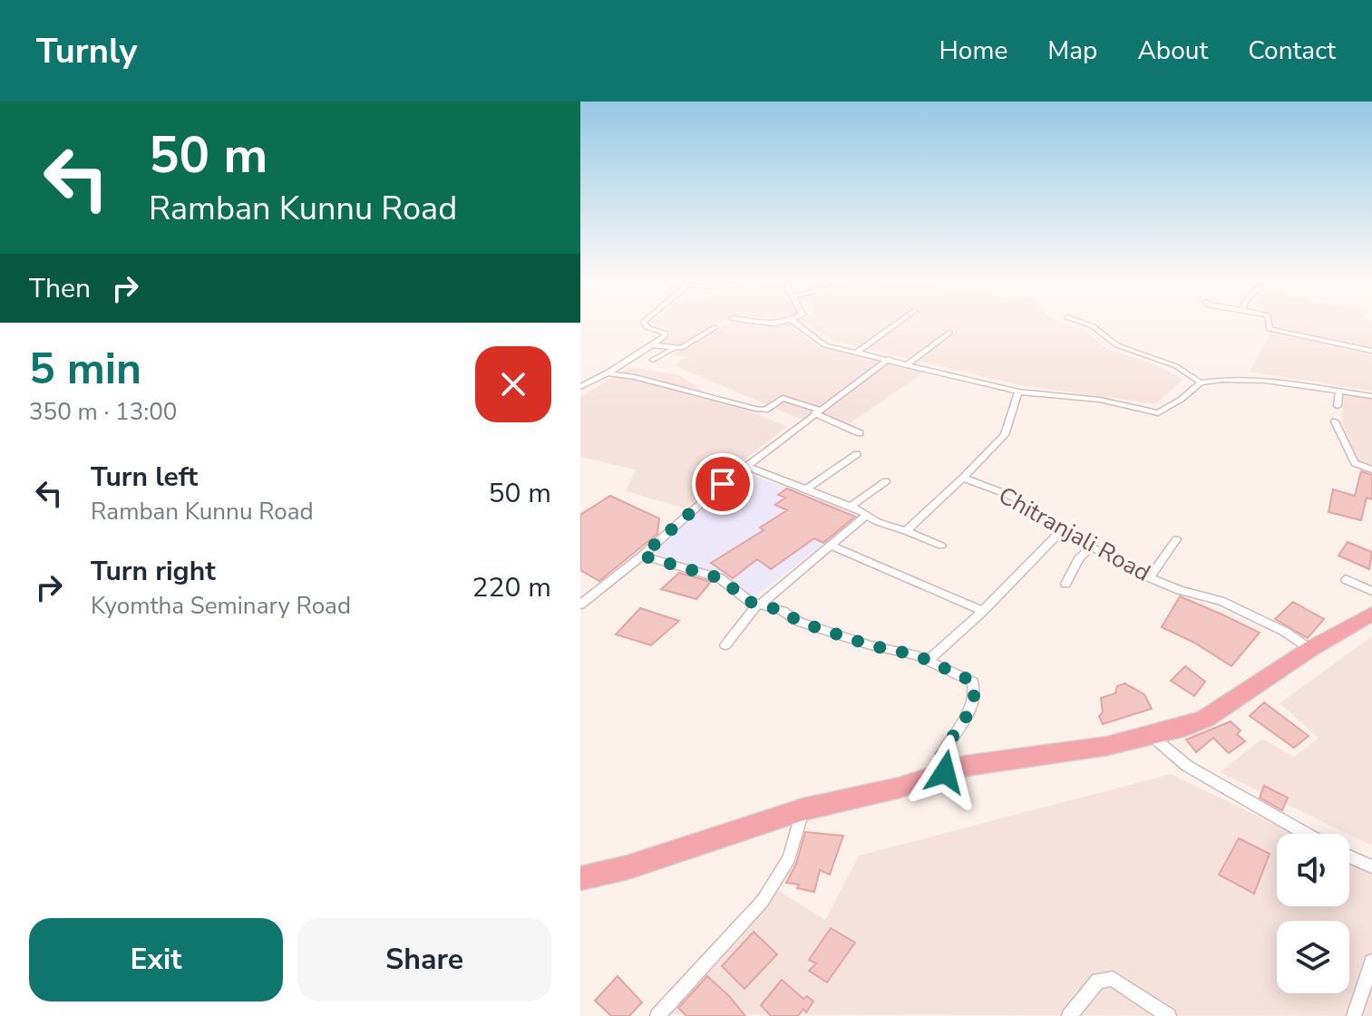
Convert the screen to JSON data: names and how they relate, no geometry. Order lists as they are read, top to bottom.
{
  "streets": {
    "street": ["Chitranjali Road"]
  },
  "page": {
    "header": "Turnly",
    "nav": [
      "Home",
      "Map",
      "About",
      "Contact"
    ],
    "turn": ["50 m", "Ramban Kunnu Road"],
    "then": "Then",
    "heading": ["5 min", "350 m · 13:00"],
    "list": [
      {
        "name": "Turn left",
        "note": "Ramban Kunnu Road",
        "value": "50 m"
      },
      {
        "name": "Turn right",
        "note": "Kyomtha Seminary Road",
        "value": "220 m"
      }
    ],
    "buttons": ["Exit", "Share"]
  }
}
